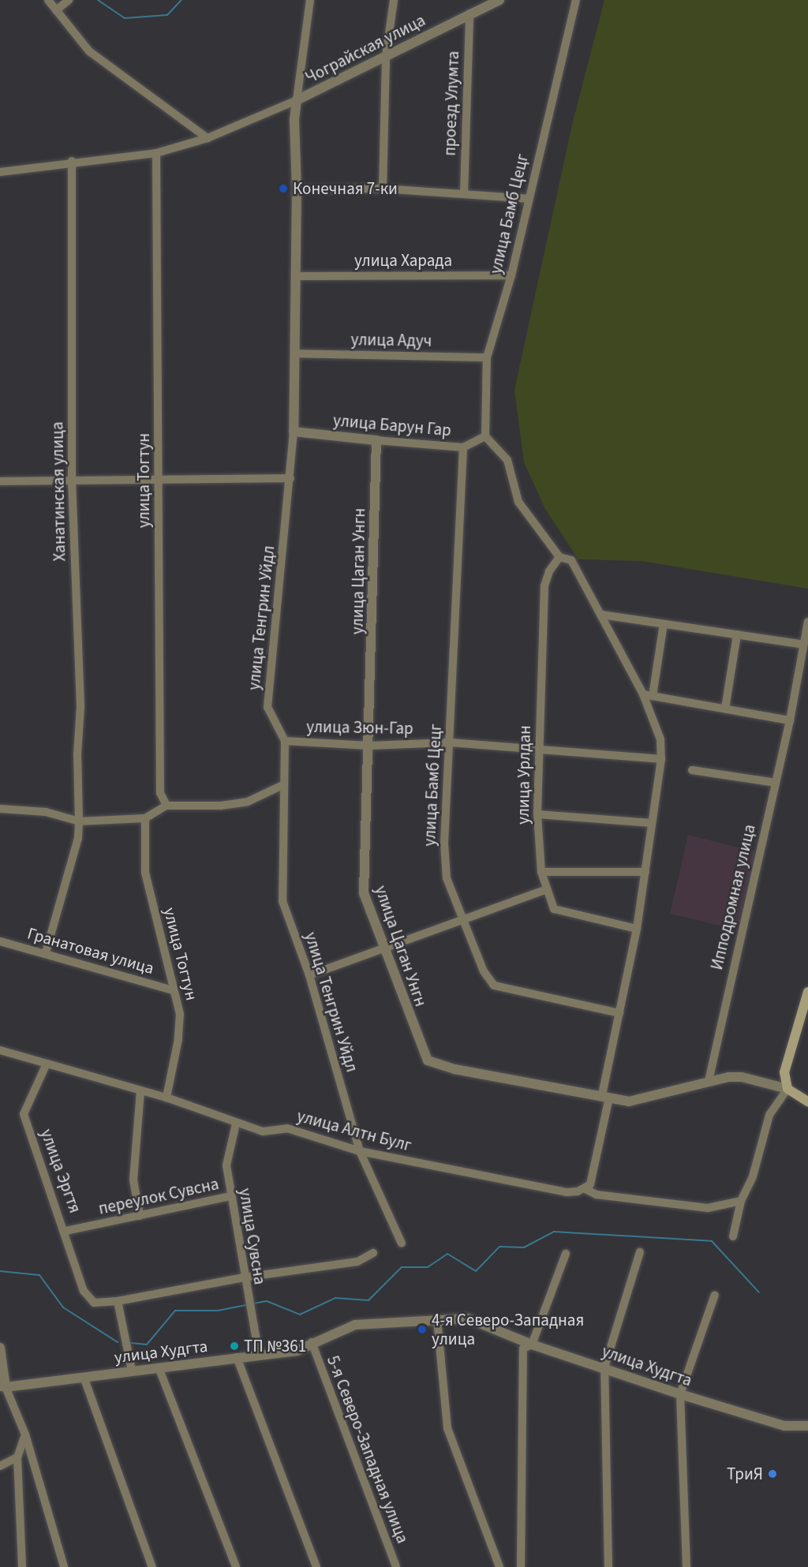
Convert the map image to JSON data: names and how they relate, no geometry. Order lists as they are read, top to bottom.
{
  "streets": {
    "street": [
      "Чограйская улица",
      "проезд Улумта",
      "улица Бамб Цецг",
      "улица Харада",
      "улица Адуч",
      "улица Барун Гар",
      "улица Тогтун",
      "Ханатинская улица",
      "улица Цаган Унгн",
      "улица Тенгрин Уйдл",
      "улица Зюн-Гар",
      "улица Урлдан",
      "Ипподромная улица",
      "Гранатовая улица",
      "улица Алтн Булг",
      "улица Эргтя",
      "переулок Сувсна",
      "улица Сувсна",
      "улица Худгта",
      "5-я Северо-Западная улица"
    ]
  },
  "crossings": [
    ["Чограйская улица", "проезд Улумта"],
    ["Чограйская улица", "улица Тенгрин Уйдл"],
    ["улица Бамб Цецг", "улица Харада"],
    ["улица Бамб Цецг", "улица Адуч"],
    ["улица Бамб Цецг", "улица Барун Гар"],
    ["улица Бамб Цецг", "улица Зюн-Гар"],
    ["улица Харада", "улица Тенгрин Уйдл"],
    ["улица Адуч", "улица Тенгрин Уйдл"],
    ["улица Барун Гар", "улица Цаган Унгн"],
    ["улица Барун Гар", "улица Тенгрин Уйдл"],
    ["улица Тогтун", "Гранатовая улица"],
    ["улица Тогтун", "улица Алтн Булг"],
    ["Ханатинская улица", "Гранатовая улица"],
    ["улица Цаган Унгн", "улица Зюн-Гар"],
    ["улица Цаган Унгн", "Ипподромная улица"],
    ["улица Тенгрин Уйдл", "улица Зюн-Гар"],
    ["улица Тенгрин Уйдл", "улица Алтн Булг"],
    ["улица Зюн-Гар", "улица Урлдан"],
    ["улица Алтн Булг", "улица Эргтя"],
    ["улица Алтн Булг", "улица Сувсна"],
    ["улица Эргтя", "переулок Сувсна"],
    ["переулок Сувсна", "улица Сувсна"],
    ["улица Сувсна", "улица Худгта"],
    ["улица Худгта", "5-я Северо-Западная улица"]
  ],
  "places": [
    "Конечная 7-ки",
    "4-я Северо-Западная улица",
    "ТП №361",
    "ТриЯ"
  ]
}
